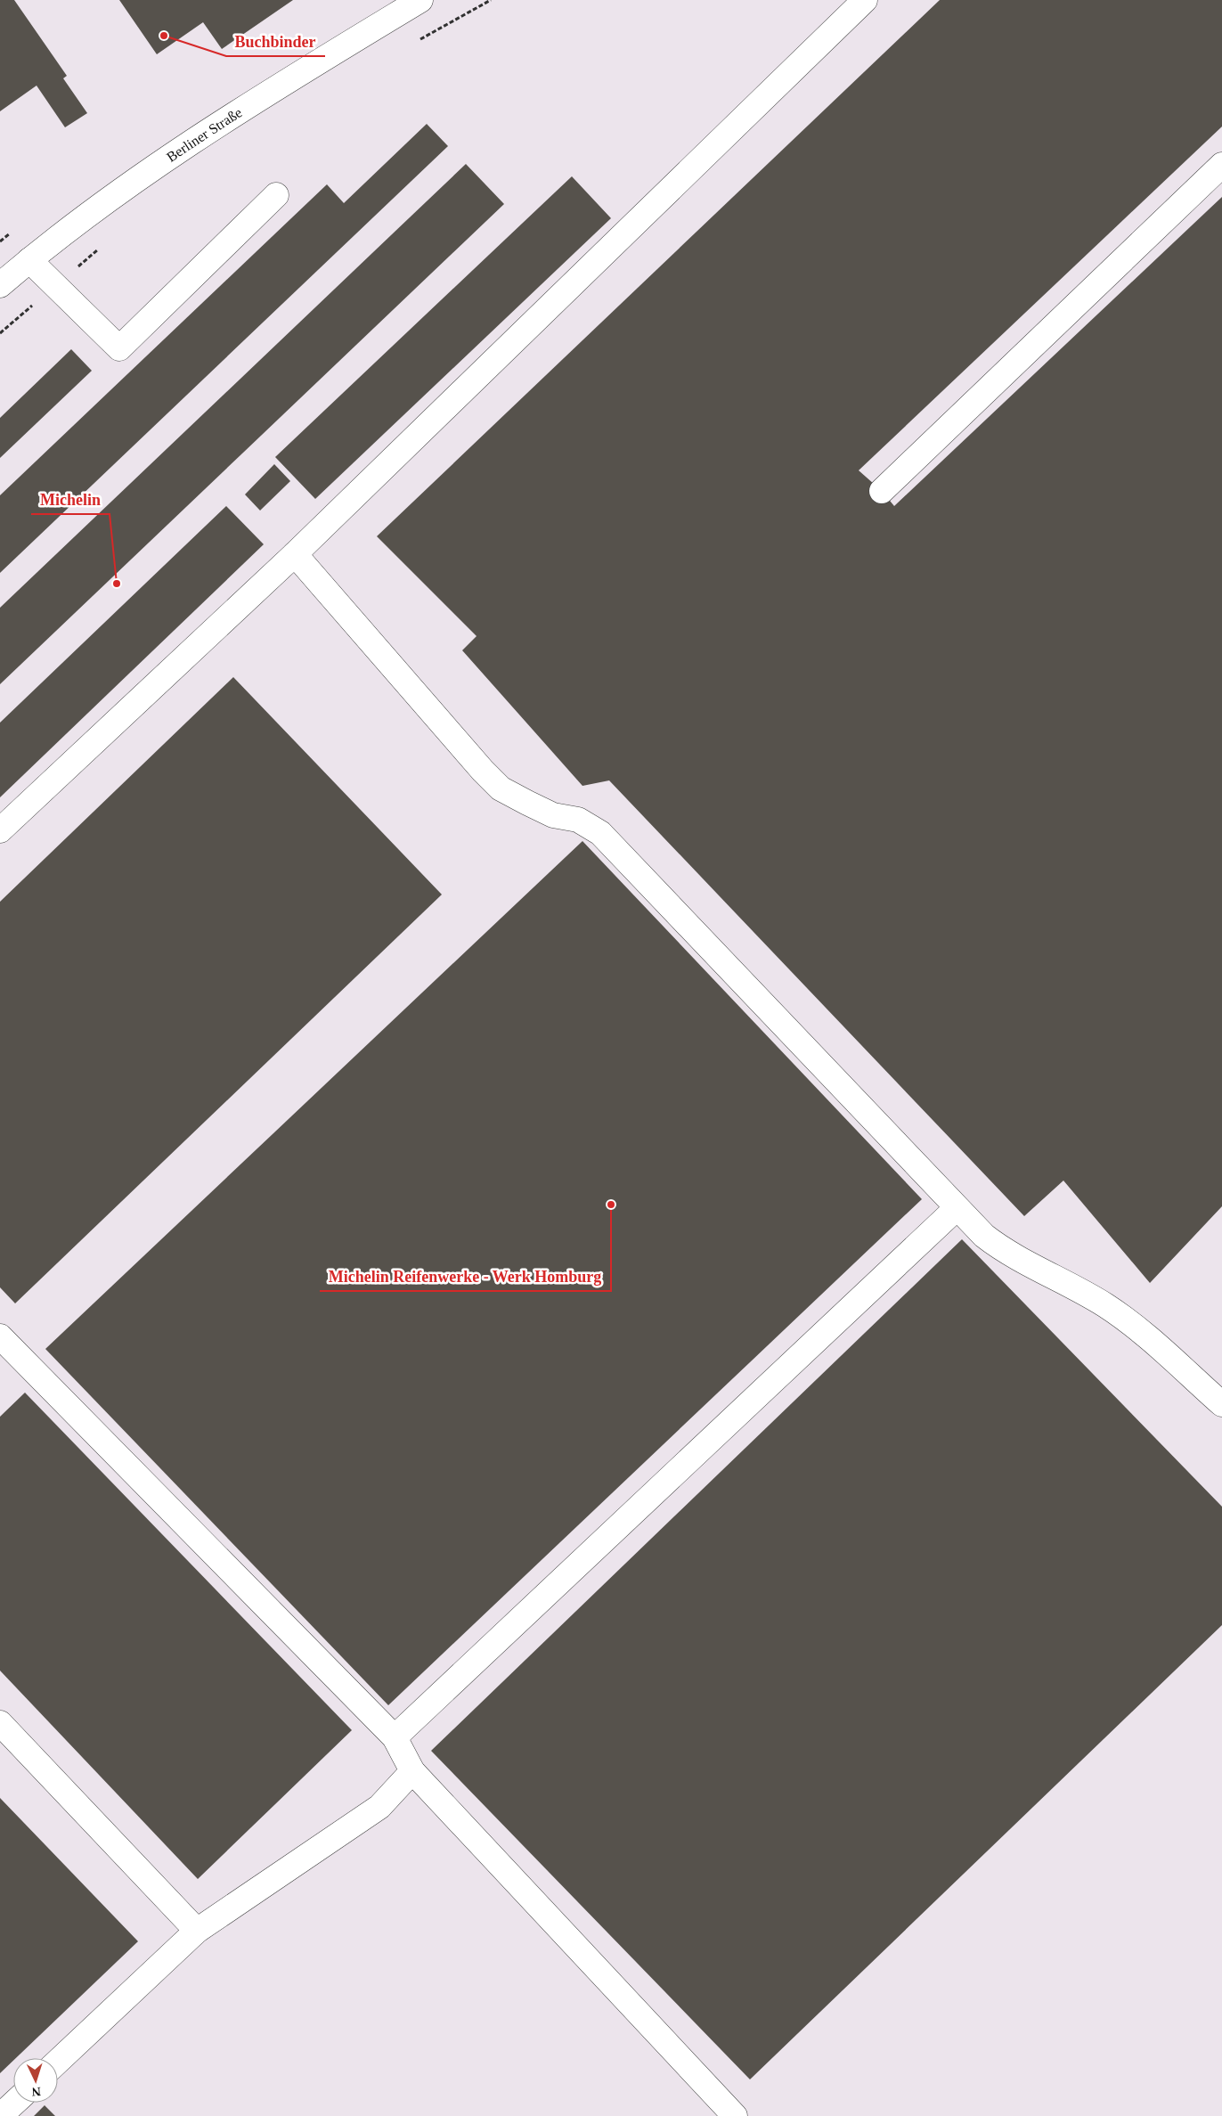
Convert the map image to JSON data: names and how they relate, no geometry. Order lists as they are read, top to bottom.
{
  "streets": {
    "street": ["Berliner Straße"]
  },
  "places": ["Buchbinder", "Michelin", "Michelin Reifenwerke - Werk Homburg"],
  "north": "bottom"
}
